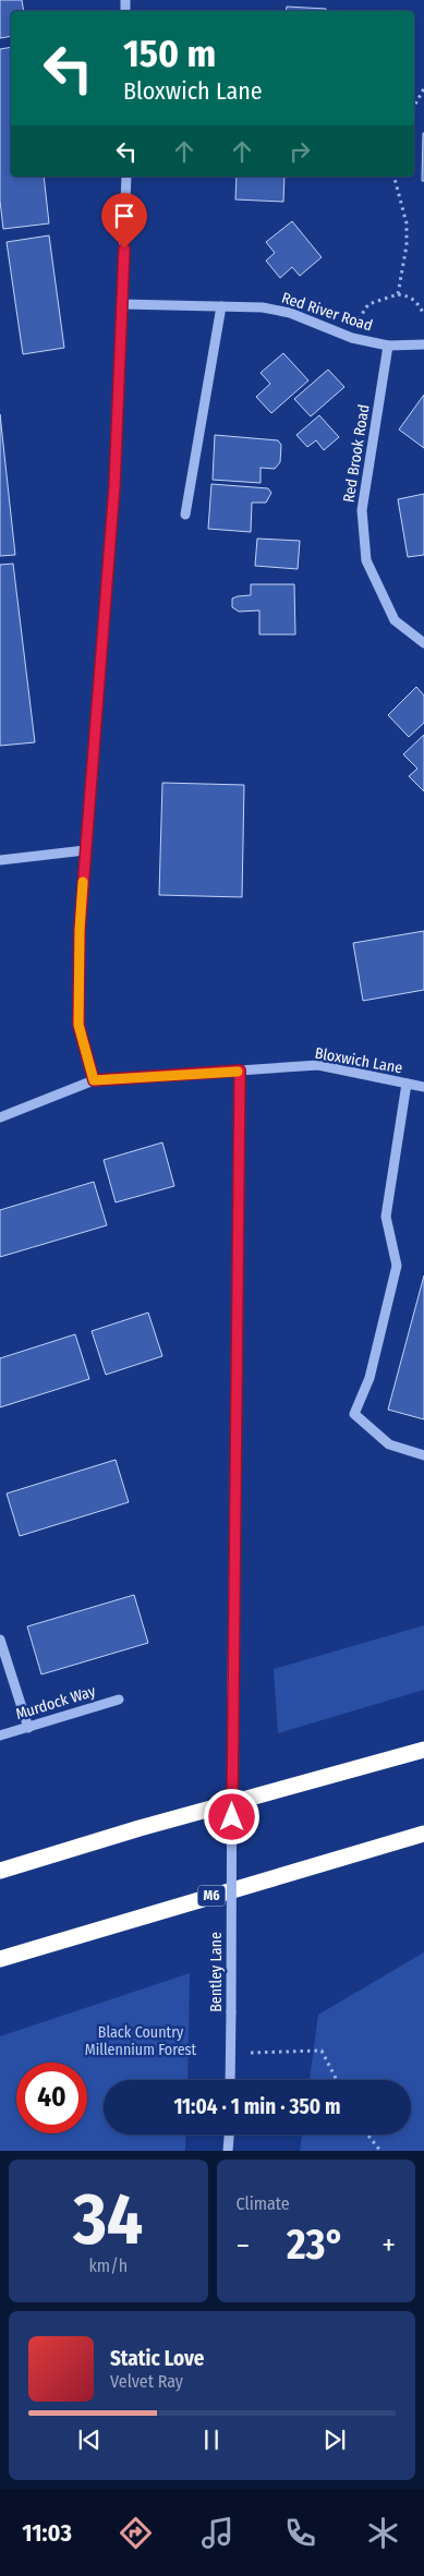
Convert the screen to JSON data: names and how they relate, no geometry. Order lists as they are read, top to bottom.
{
  "streets": {
    "highway": ["M6"],
    "street": [
      "Red River Road",
      "Red Brook Road",
      "Bloxwich Lane",
      "Murdock Way",
      "Bentley Lane"
    ]
  },
  "crossings": [
    ["Red River Road", "Red Brook Road"],
    ["Bloxwich Lane", "Bentley Lane"]
  ],
  "parks": ["Black Country Millennium Forest"],
  "page": {
    "turn": ["150 m", "Bloxwich Lane"],
    "limit": "40",
    "trip": "11:04 · 1 min · 350 m",
    "tile": [
      ["34", "km/h"],
      "Climate"
    ],
    "heat": ["−", "23°", "+"],
    "song": ["Static Love", "Velvet Ray"],
    "tabs": "11:03"
  }
}
